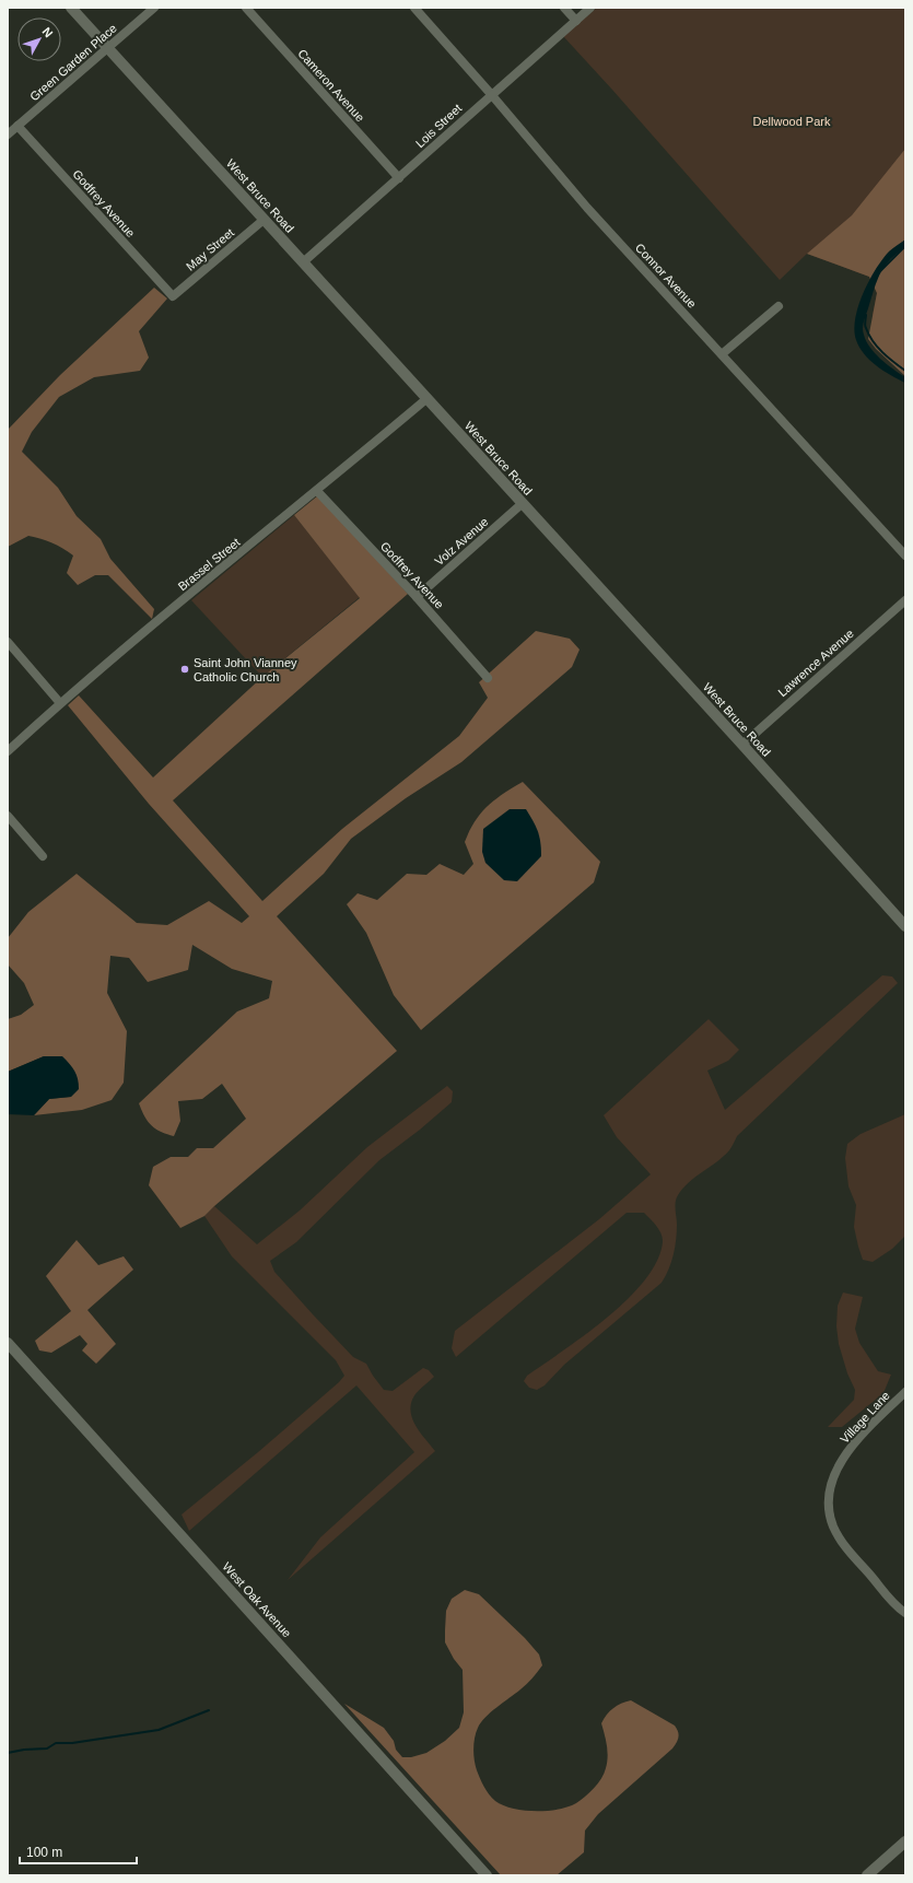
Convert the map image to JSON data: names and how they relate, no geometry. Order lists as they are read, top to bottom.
{
  "streets": {
    "street": [
      "Green Garden Place",
      "Cameron Avenue",
      "Lois Street",
      "West Bruce Road",
      "Godfrey Avenue",
      "May Street",
      "Connor Avenue",
      "Volz Avenue",
      "Brassel Street",
      "Lawrence Avenue",
      "Village Lane",
      "West Oak Avenue"
    ]
  },
  "crossings": [
    ["Green Garden Place", "West Bruce Road"],
    ["Green Garden Place", "Godfrey Avenue"],
    ["Cameron Avenue", "Lois Street"],
    ["Lois Street", "West Bruce Road"],
    ["Lois Street", "Connor Avenue"],
    ["West Bruce Road", "May Street"],
    ["West Bruce Road", "Volz Avenue"],
    ["West Bruce Road", "Brassel Street"],
    ["West Bruce Road", "Lawrence Avenue"],
    ["Godfrey Avenue", "May Street"],
    ["Godfrey Avenue", "Volz Avenue"],
    ["Godfrey Avenue", "Brassel Street"]
  ],
  "parks": ["Dellwood Park"],
  "places": ["Saint John Vianney Catholic Church"],
  "scale_bar": "100 m",
  "north": "top right"
}
